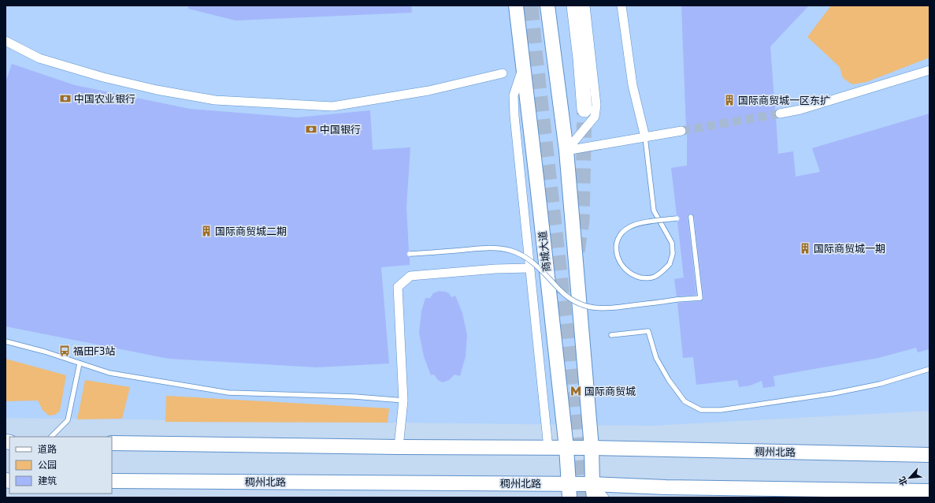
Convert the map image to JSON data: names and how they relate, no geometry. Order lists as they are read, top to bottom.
{
  "streets": {
    "main road": ["商城大道", "稠州北路"]
  },
  "crossings": [
    ["商城大道", "稠州北路"]
  ],
  "places": {
    "bank": ["中国农业银行", "中国银行"],
    "building": ["国际商贸城一区东扩", "国际商贸城二期", "国际商贸城一期"],
    "bus stop": ["福田F3站"],
    "metro station": ["国际商贸城"]
  },
  "legend": ["道路", "公园", "建筑"],
  "north": "bottom left"
}
